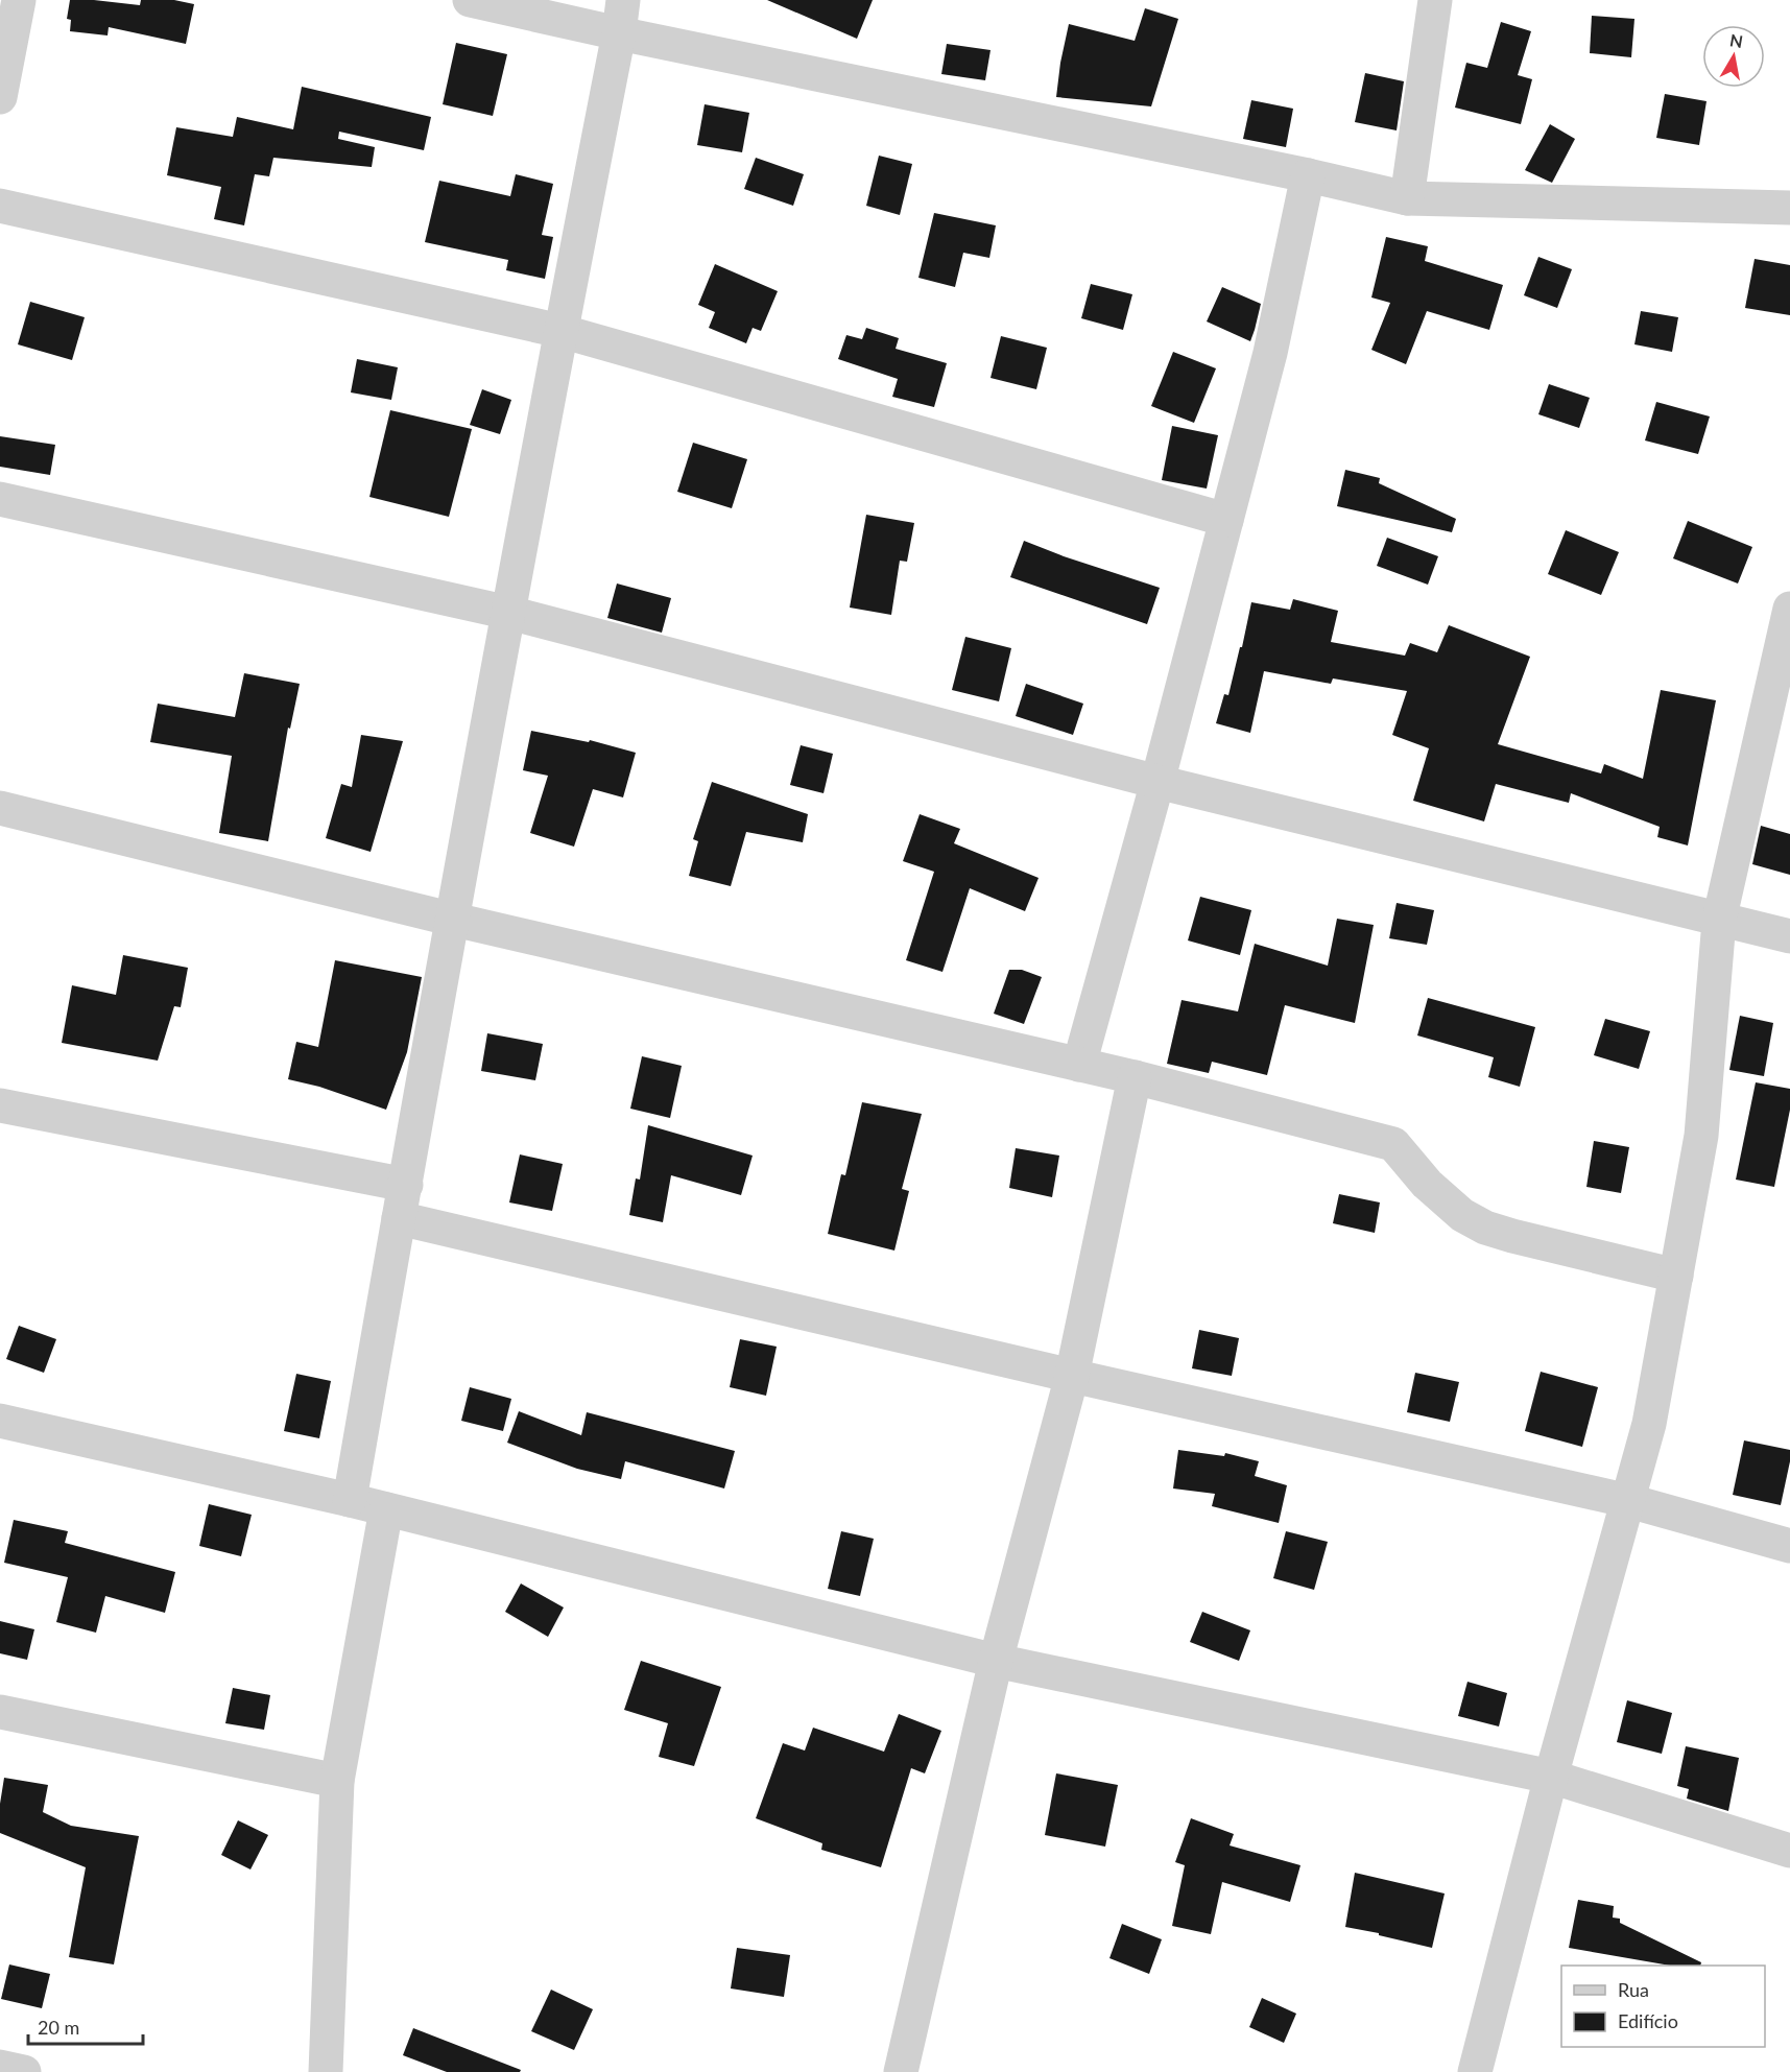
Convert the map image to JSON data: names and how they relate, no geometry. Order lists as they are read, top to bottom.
{
  "legend": ["Rua", "Edifício"],
  "scale_bar": "20 m",
  "north": "top"
}
